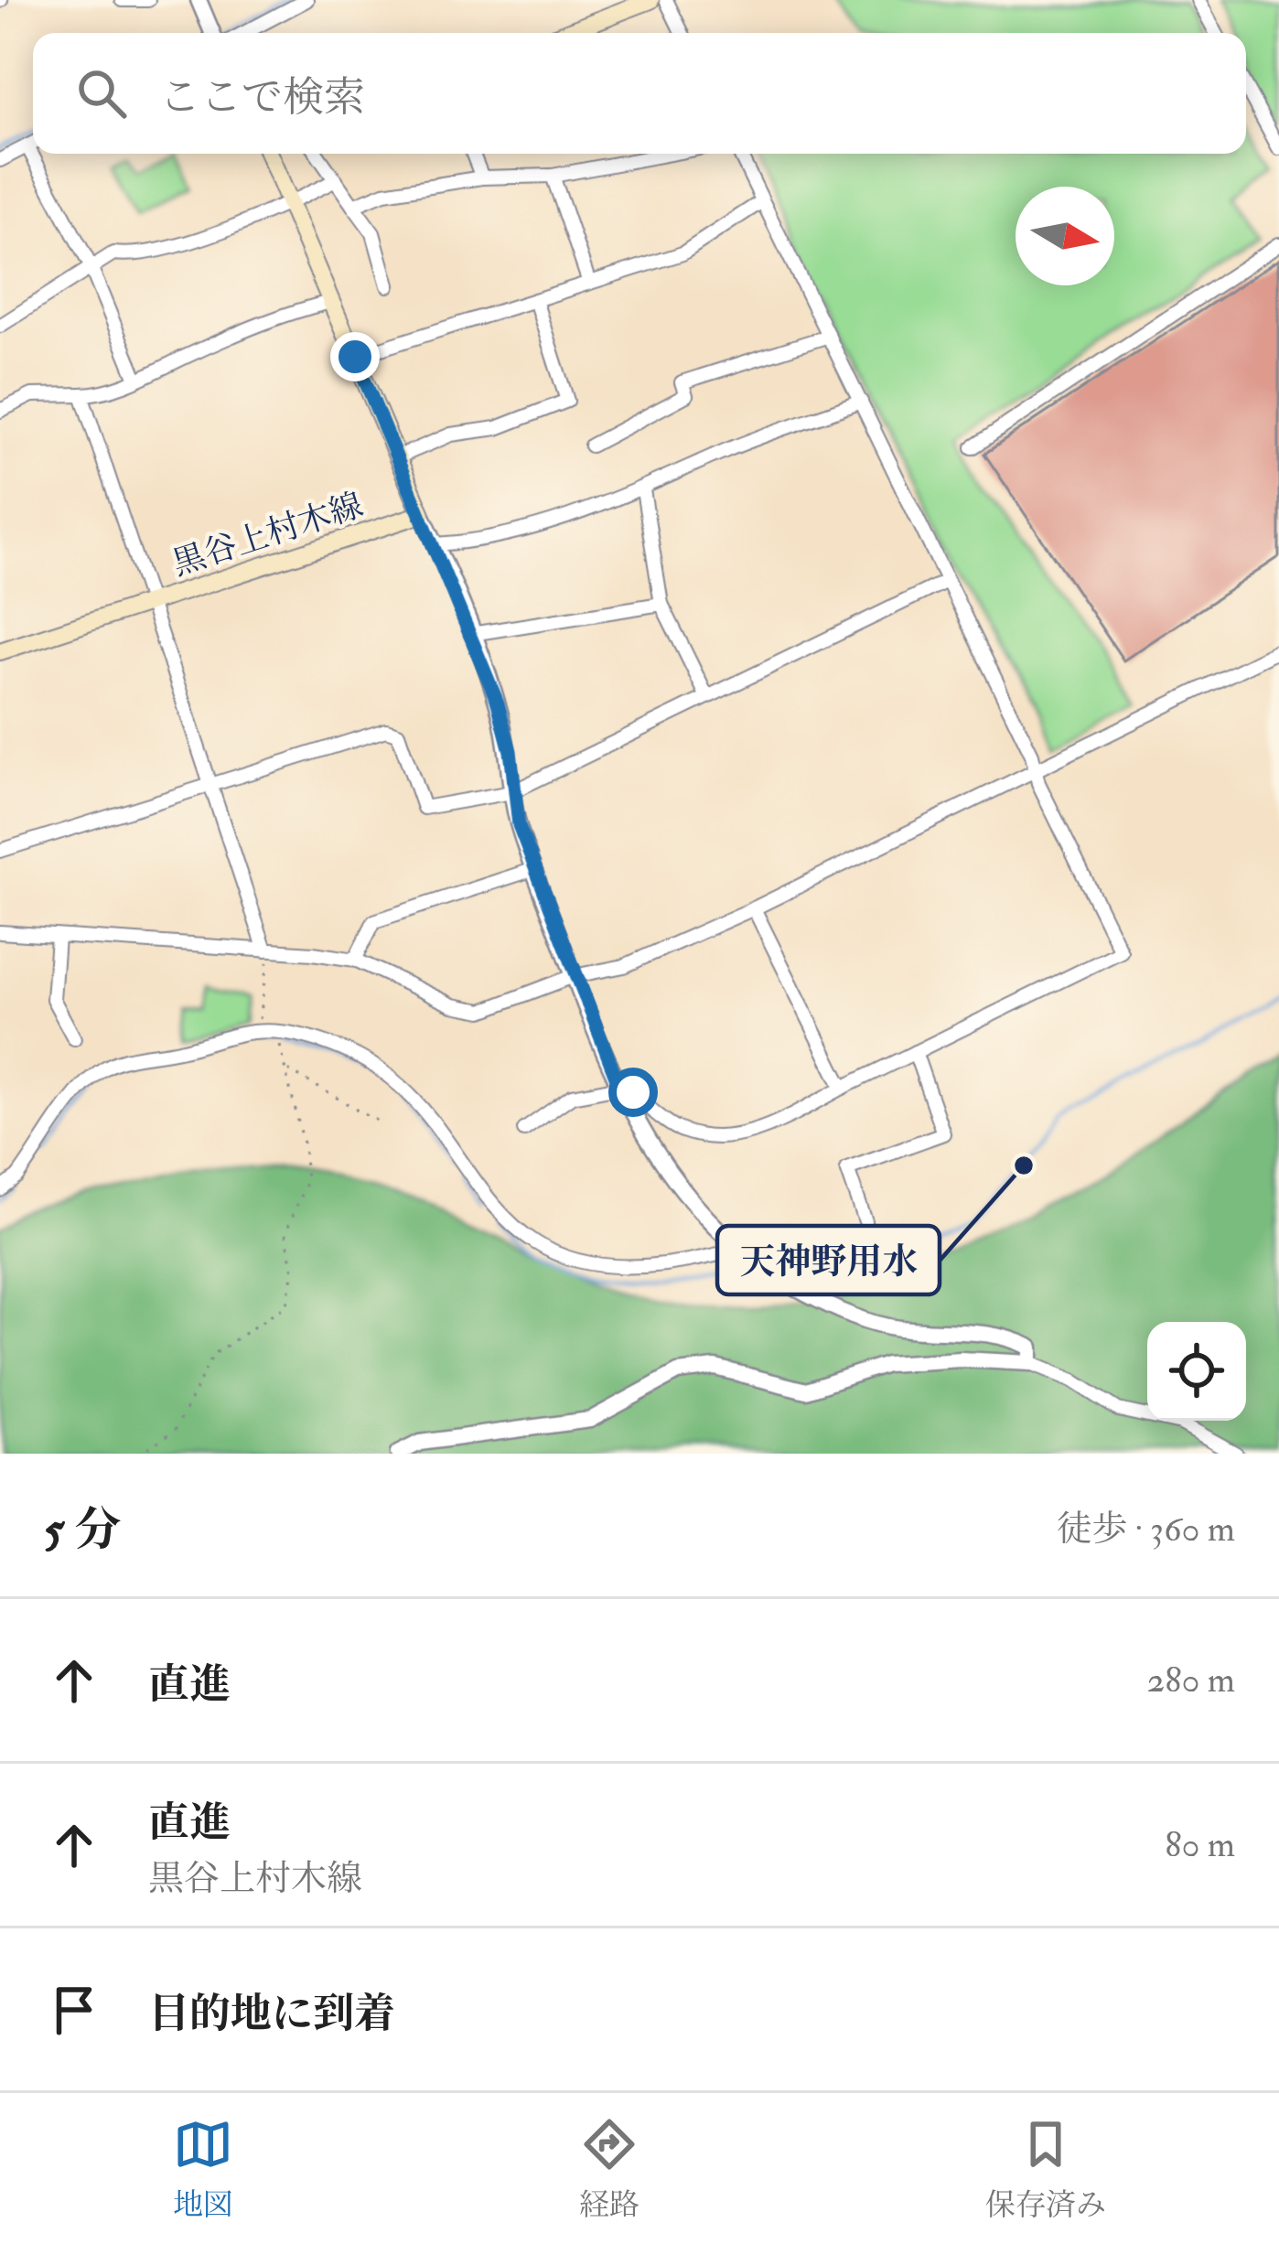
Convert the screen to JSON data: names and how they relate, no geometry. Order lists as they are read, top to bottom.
{
  "streets": {
    "main road": ["黒谷上村木線"]
  },
  "places": ["天神野用水"],
  "north": "right",
  "page": {
    "search": "ここで検索",
    "heading": ["5 分", "徒歩 · 360 m"],
    "list": [
      ["直進", "280 m"],
      ["直進", "黒谷上村木線", "80 m"],
      "目的地に到着"
    ],
    "nav": ["地図", "経路", "保存済み"]
  }
}
